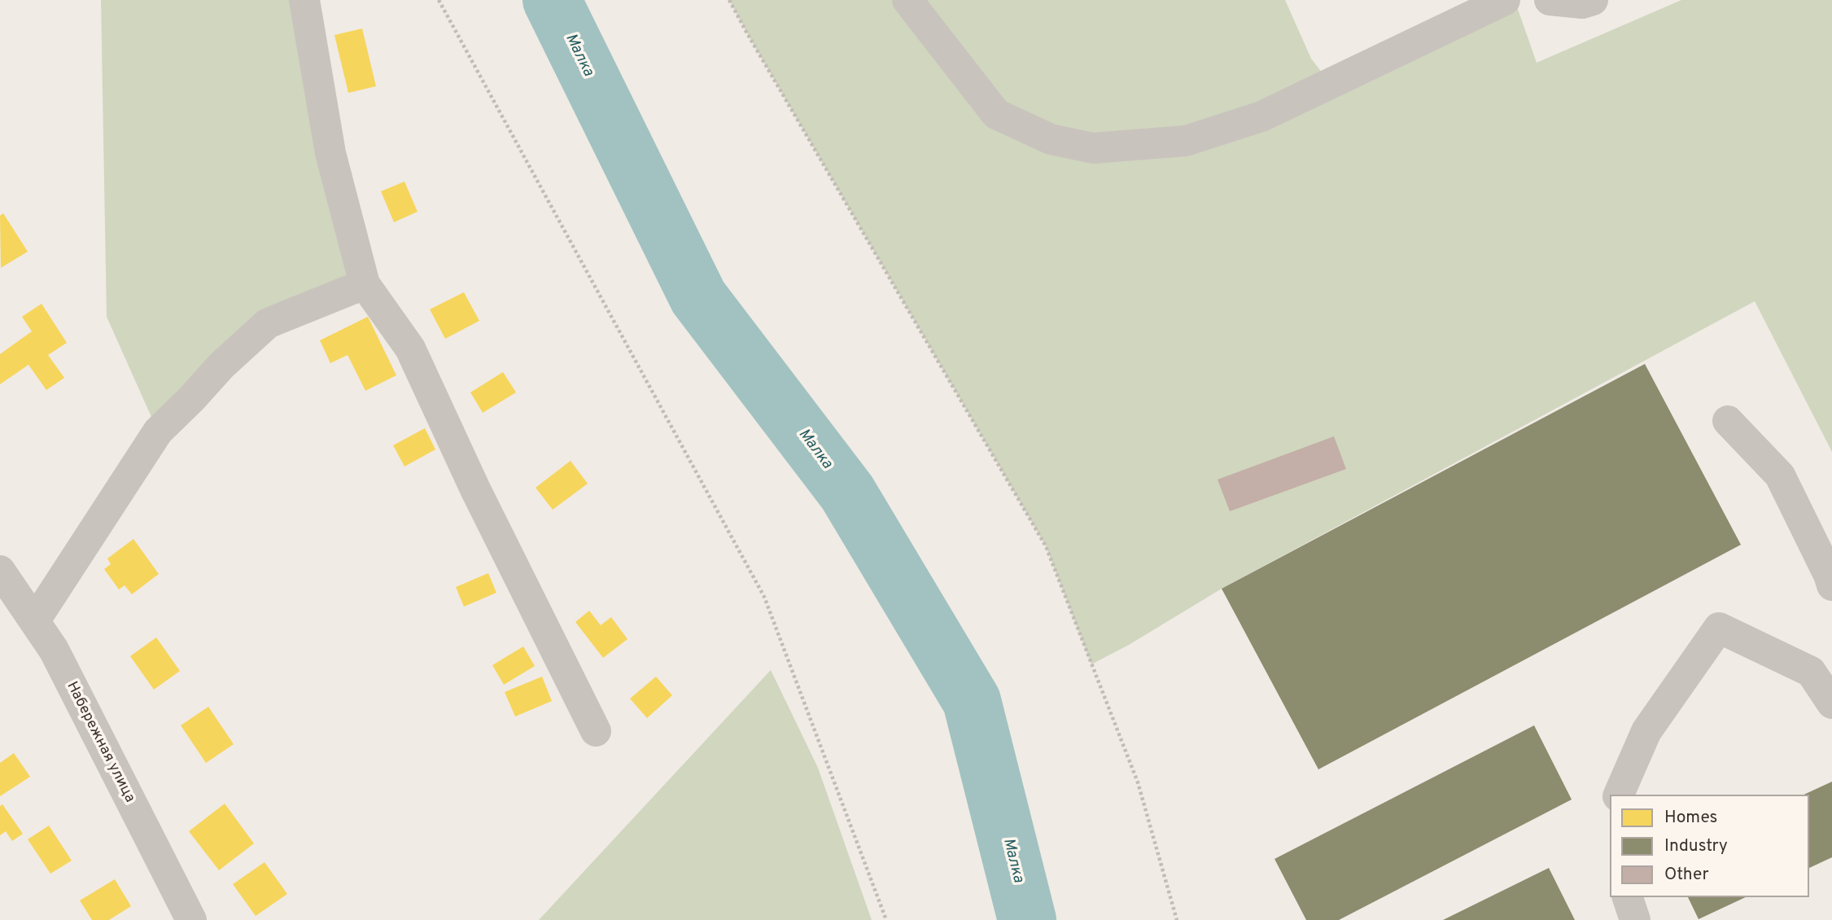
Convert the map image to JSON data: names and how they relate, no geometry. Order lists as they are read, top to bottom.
{
  "streets": {
    "street": ["Набережная улица"]
  },
  "water": ["Малка"],
  "legend": ["Homes", "Industry", "Other"]
}
